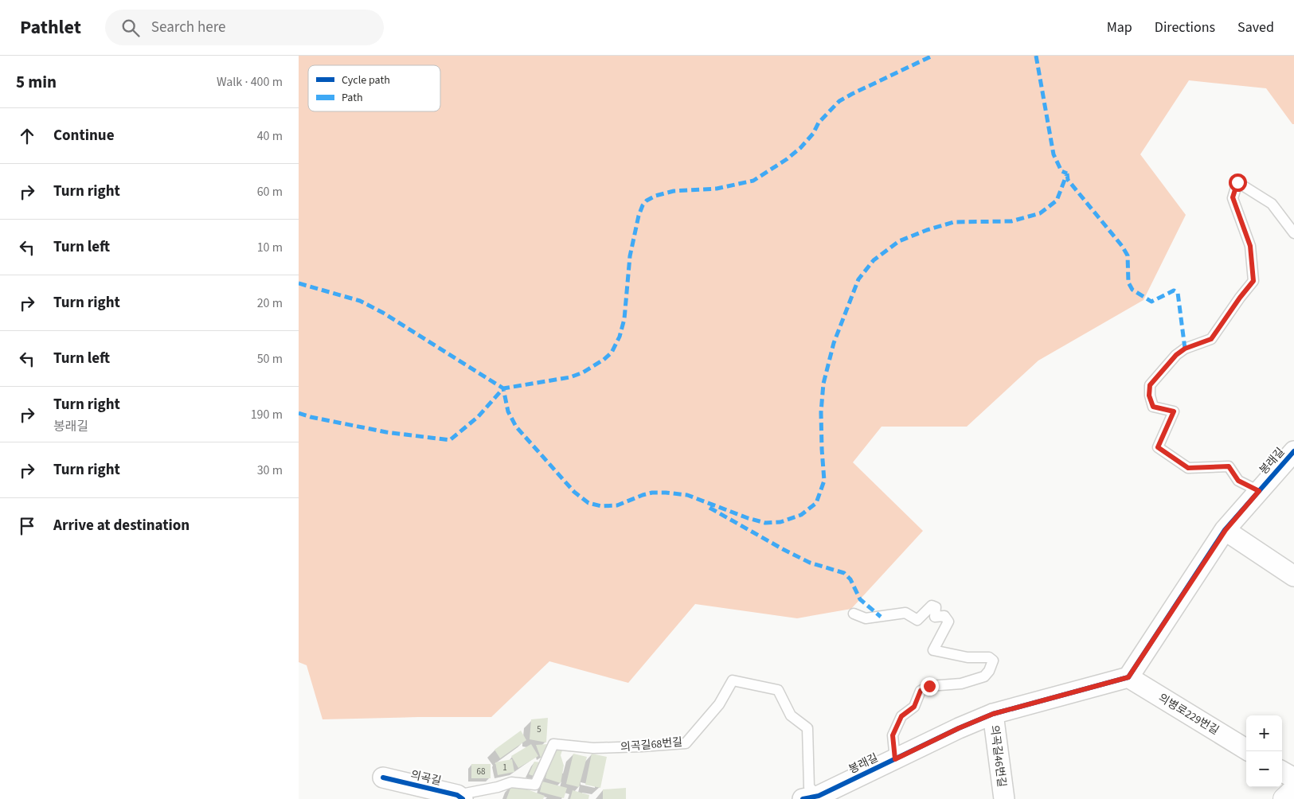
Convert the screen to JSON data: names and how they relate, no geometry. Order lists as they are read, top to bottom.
{
  "streets": {
    "street": [
      "봉래길",
      "의병로229번길",
      "의곡길46번길",
      "의곡길"
    ],
    "lane": ["의곡길68번길"]
  },
  "crossings": [
    ["봉래길", "의병로229번길"],
    ["봉래길", "의곡길68번길"],
    ["봉래길", "의곡길46번길"],
    ["의곡길68번길", "의곡길"]
  ],
  "house_numbers": ["5", "1", "68"],
  "legend": ["Cycle path", "Path"],
  "page": {
    "header": "Pathlet",
    "search": "Search here",
    "nav": ["Map", "Directions", "Saved"],
    "heading": ["5 min", "Walk · 400 m"],
    "list": [
      ["Continue", "40 m"],
      ["Turn right", "60 m"],
      ["Turn left", "10 m"],
      ["Turn right", "20 m"],
      ["Turn left", "50 m"],
      ["Turn right", "봉래길", "190 m"],
      ["Turn right", "30 m"],
      "Arrive at destination"
    ],
    "map_buttons": ["+", "−"]
  }
}
